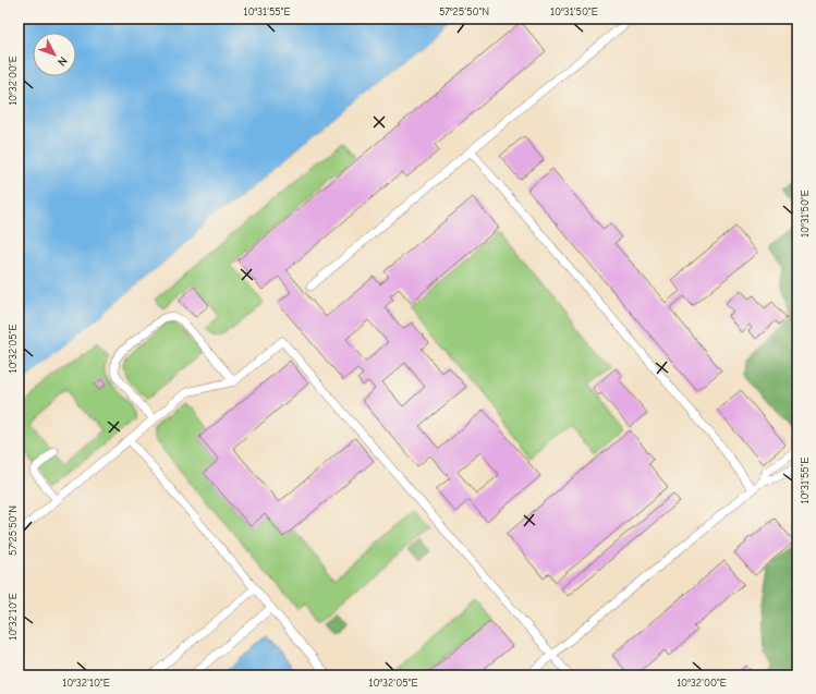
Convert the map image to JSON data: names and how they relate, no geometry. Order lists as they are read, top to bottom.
{
  "north": "bottom right",
  "coordinates": [
    "10°31'55\"E",
    "57°25'50\"N",
    "10°31'50\"E",
    "10°32'00\"E",
    "10°32'05\"E",
    "10°32'10\"E"
  ]
}
